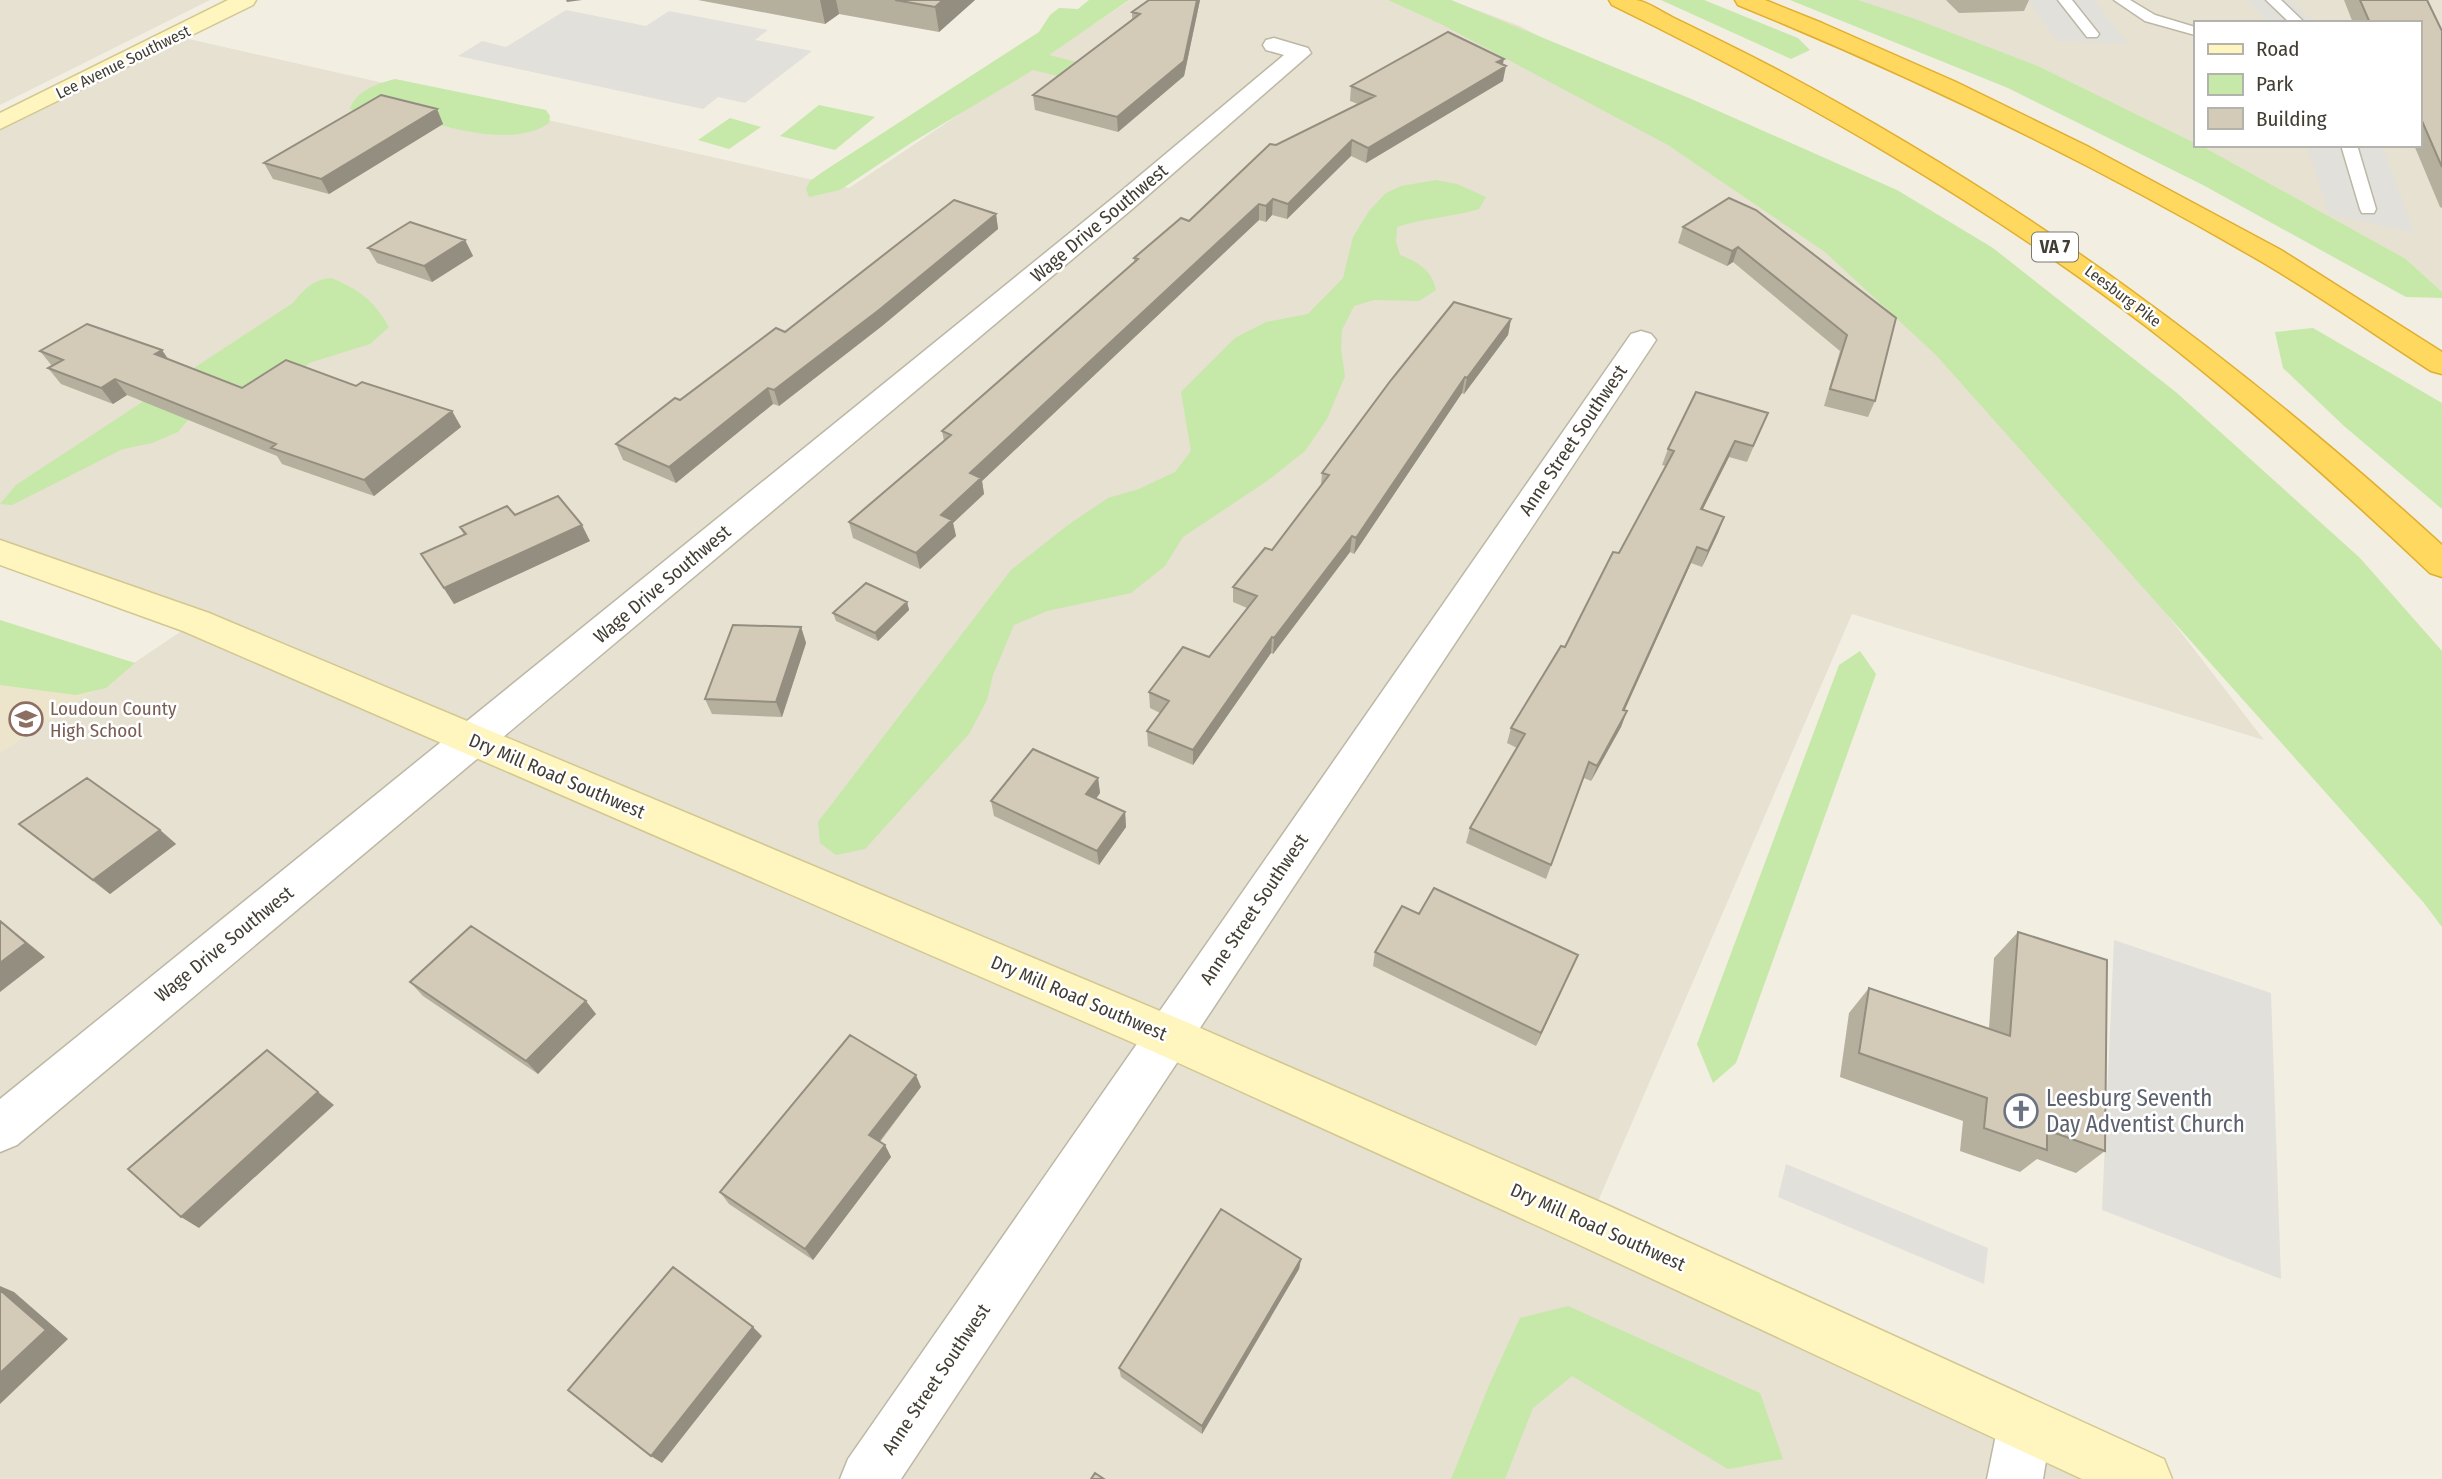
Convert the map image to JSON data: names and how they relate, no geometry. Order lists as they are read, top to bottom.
{
  "streets": {
    "highway": ["VA 7", "Leesburg Pike"],
    "street": [
      "Lee Avenue Southwest",
      "Wage Drive Southwest",
      "Anne Street Southwest",
      "Dry Mill Road Southwest"
    ]
  },
  "crossings": [
    ["Wage Drive Southwest", "Dry Mill Road Southwest"],
    ["Anne Street Southwest", "Dry Mill Road Southwest"]
  ],
  "places": {
    "school or university": ["Loudoun County High School"],
    "church": ["Leesburg Seventh Day Adventist Church"]
  },
  "legend": ["Road", "Park", "Building"]
}
